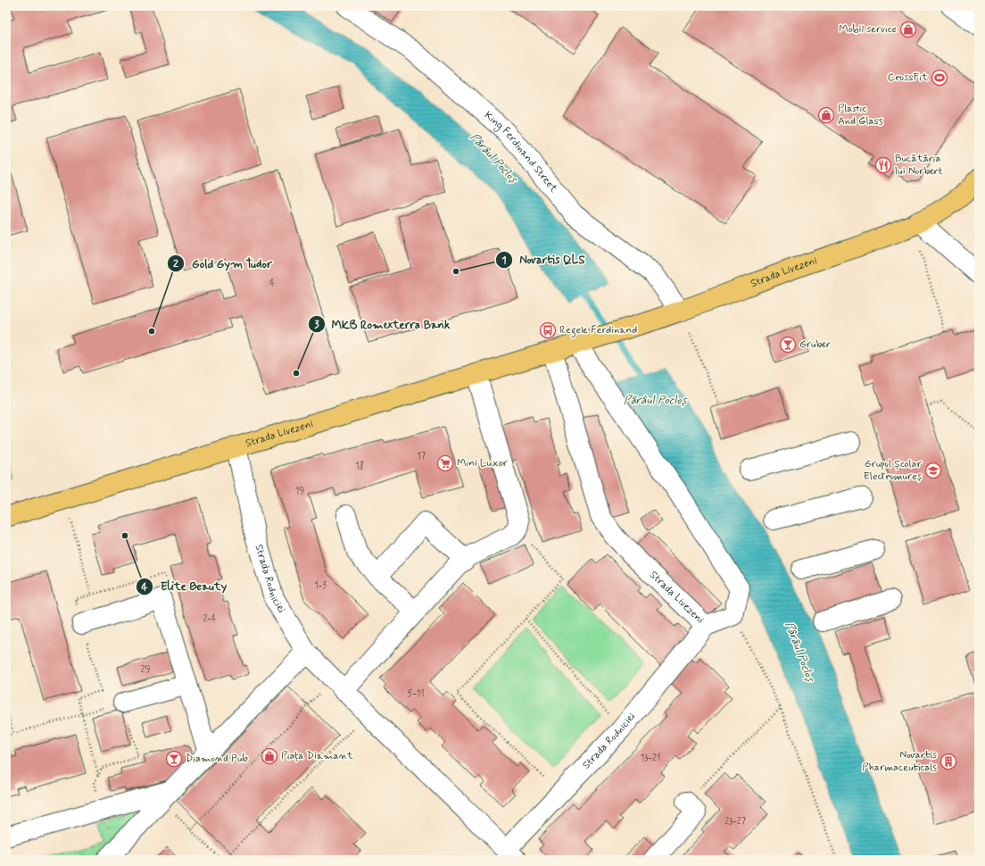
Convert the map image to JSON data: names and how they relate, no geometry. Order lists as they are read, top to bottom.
{
  "streets": {
    "main road": ["Strada Livezeni"],
    "street": ["King Ferdinand Street", "Strada Rodniciei"]
  },
  "crossings": [
    ["King Ferdinand Street", "Strada Livezeni"],
    ["Strada Livezeni", "Strada Rodniciei"]
  ],
  "water": ["Pârâul Pocloș"],
  "places": {
    "shop": ["Mobil service", "Plastic And Glass", "Piața Diamant"],
    "sports": ["CrossFit"],
    "restaurant": ["Bucătăria lui Norbert"],
    "other": [
      "Novartis QLS",
      "Gold Gym Tudor",
      "MKB Romexterra Bank",
      "Elite Beauty"
    ],
    "bus stop": ["Regele Ferdinand"],
    "bar": ["Gruber", "Diamond Pub"],
    "supermarket": ["Mini Luxor"],
    "school or university": ["Grupul Școlar Electromureș"],
    "building": ["Novartis Pharmaceuticals"]
  },
  "house_numbers": [
    "4",
    "17",
    "18",
    "19",
    "1-3",
    "2-4",
    "29",
    "5-11",
    "13-21",
    "23-27"
  ]
}
